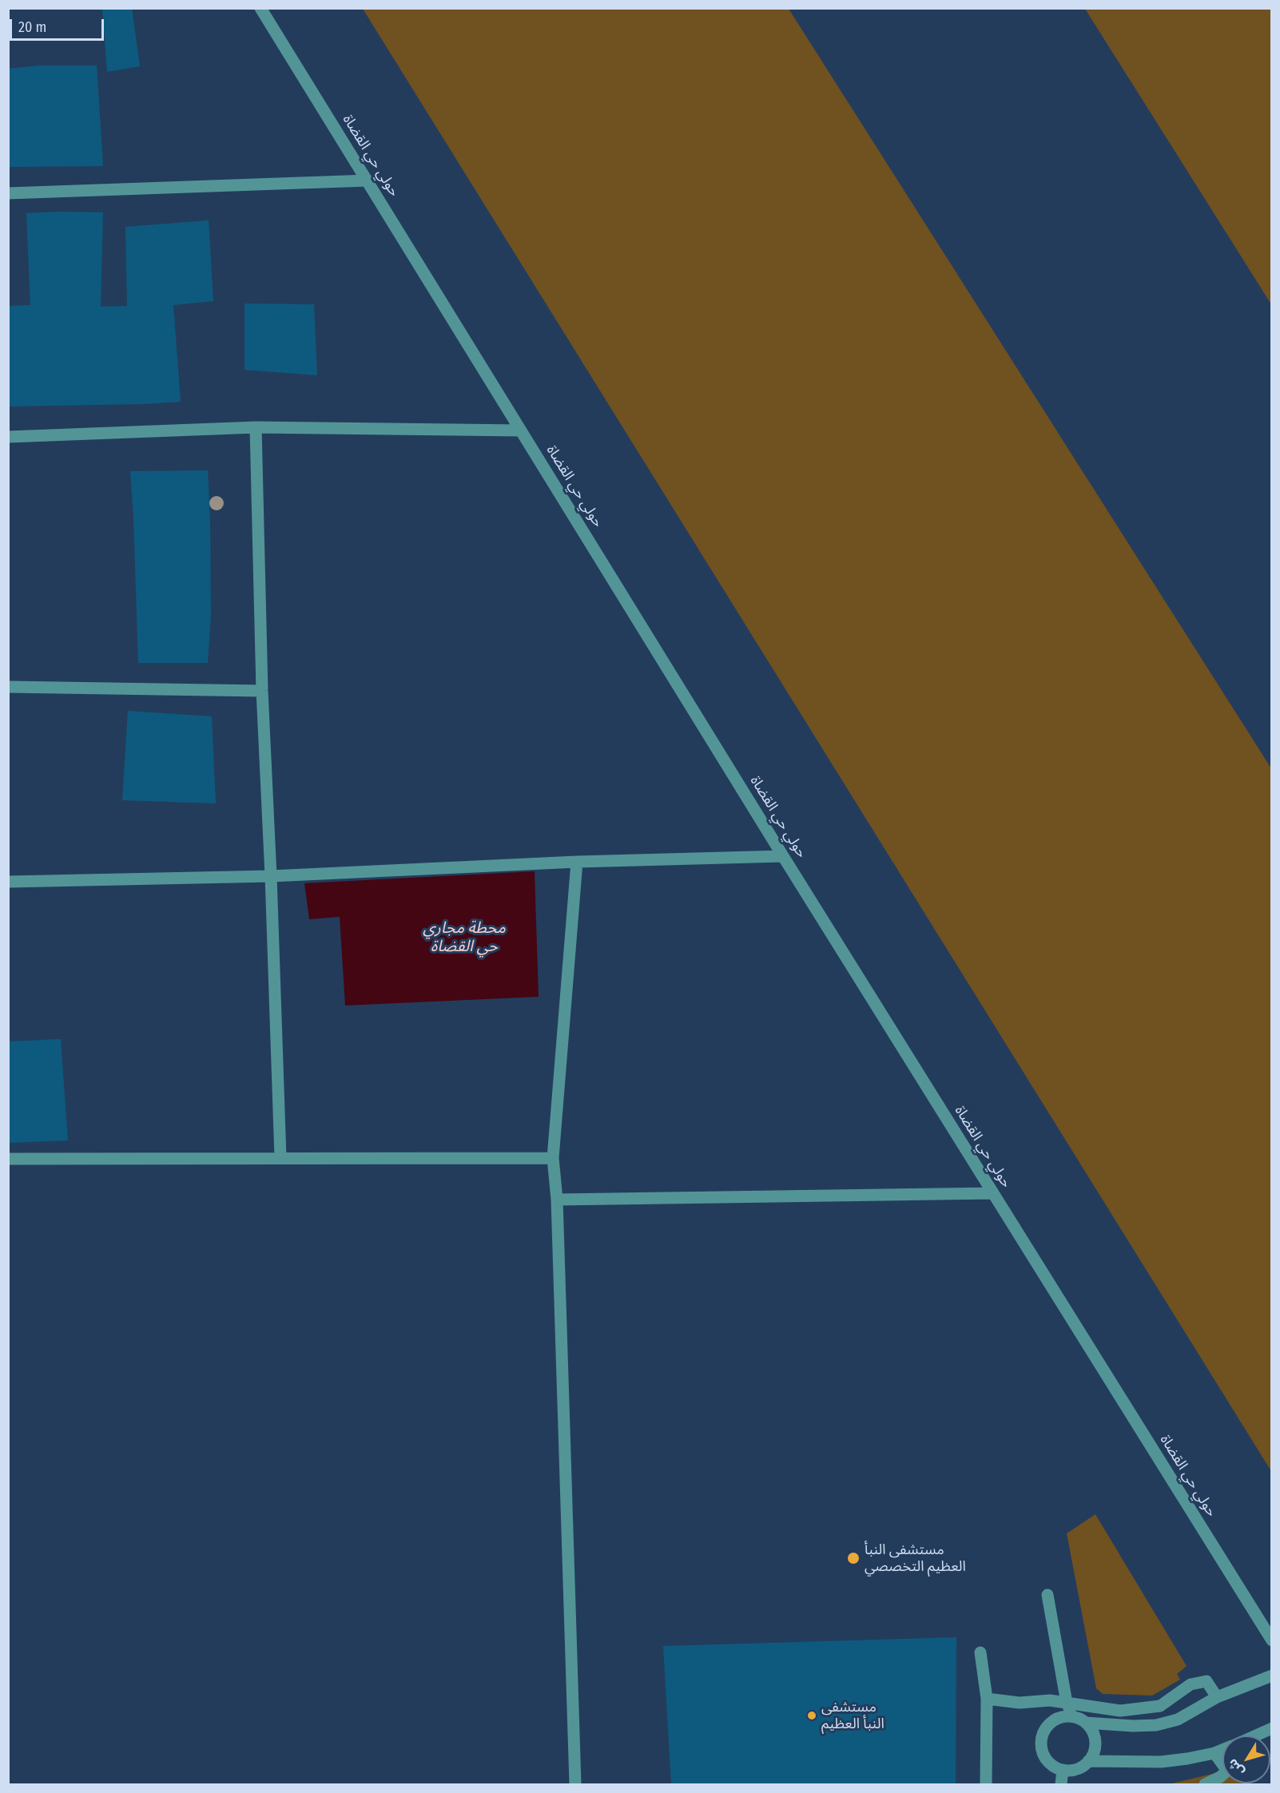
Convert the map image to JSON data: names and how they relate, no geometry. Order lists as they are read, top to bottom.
{
  "streets": {
    "street": ["حولي حي القضاة"]
  },
  "water": ["محطة مجاري حي القضاة"],
  "places": ["مستشفى النبأ العظيم التخصصي", "مستشفى النبأ العظيم"],
  "scale_bar": "20 m",
  "north": "bottom left"
}
